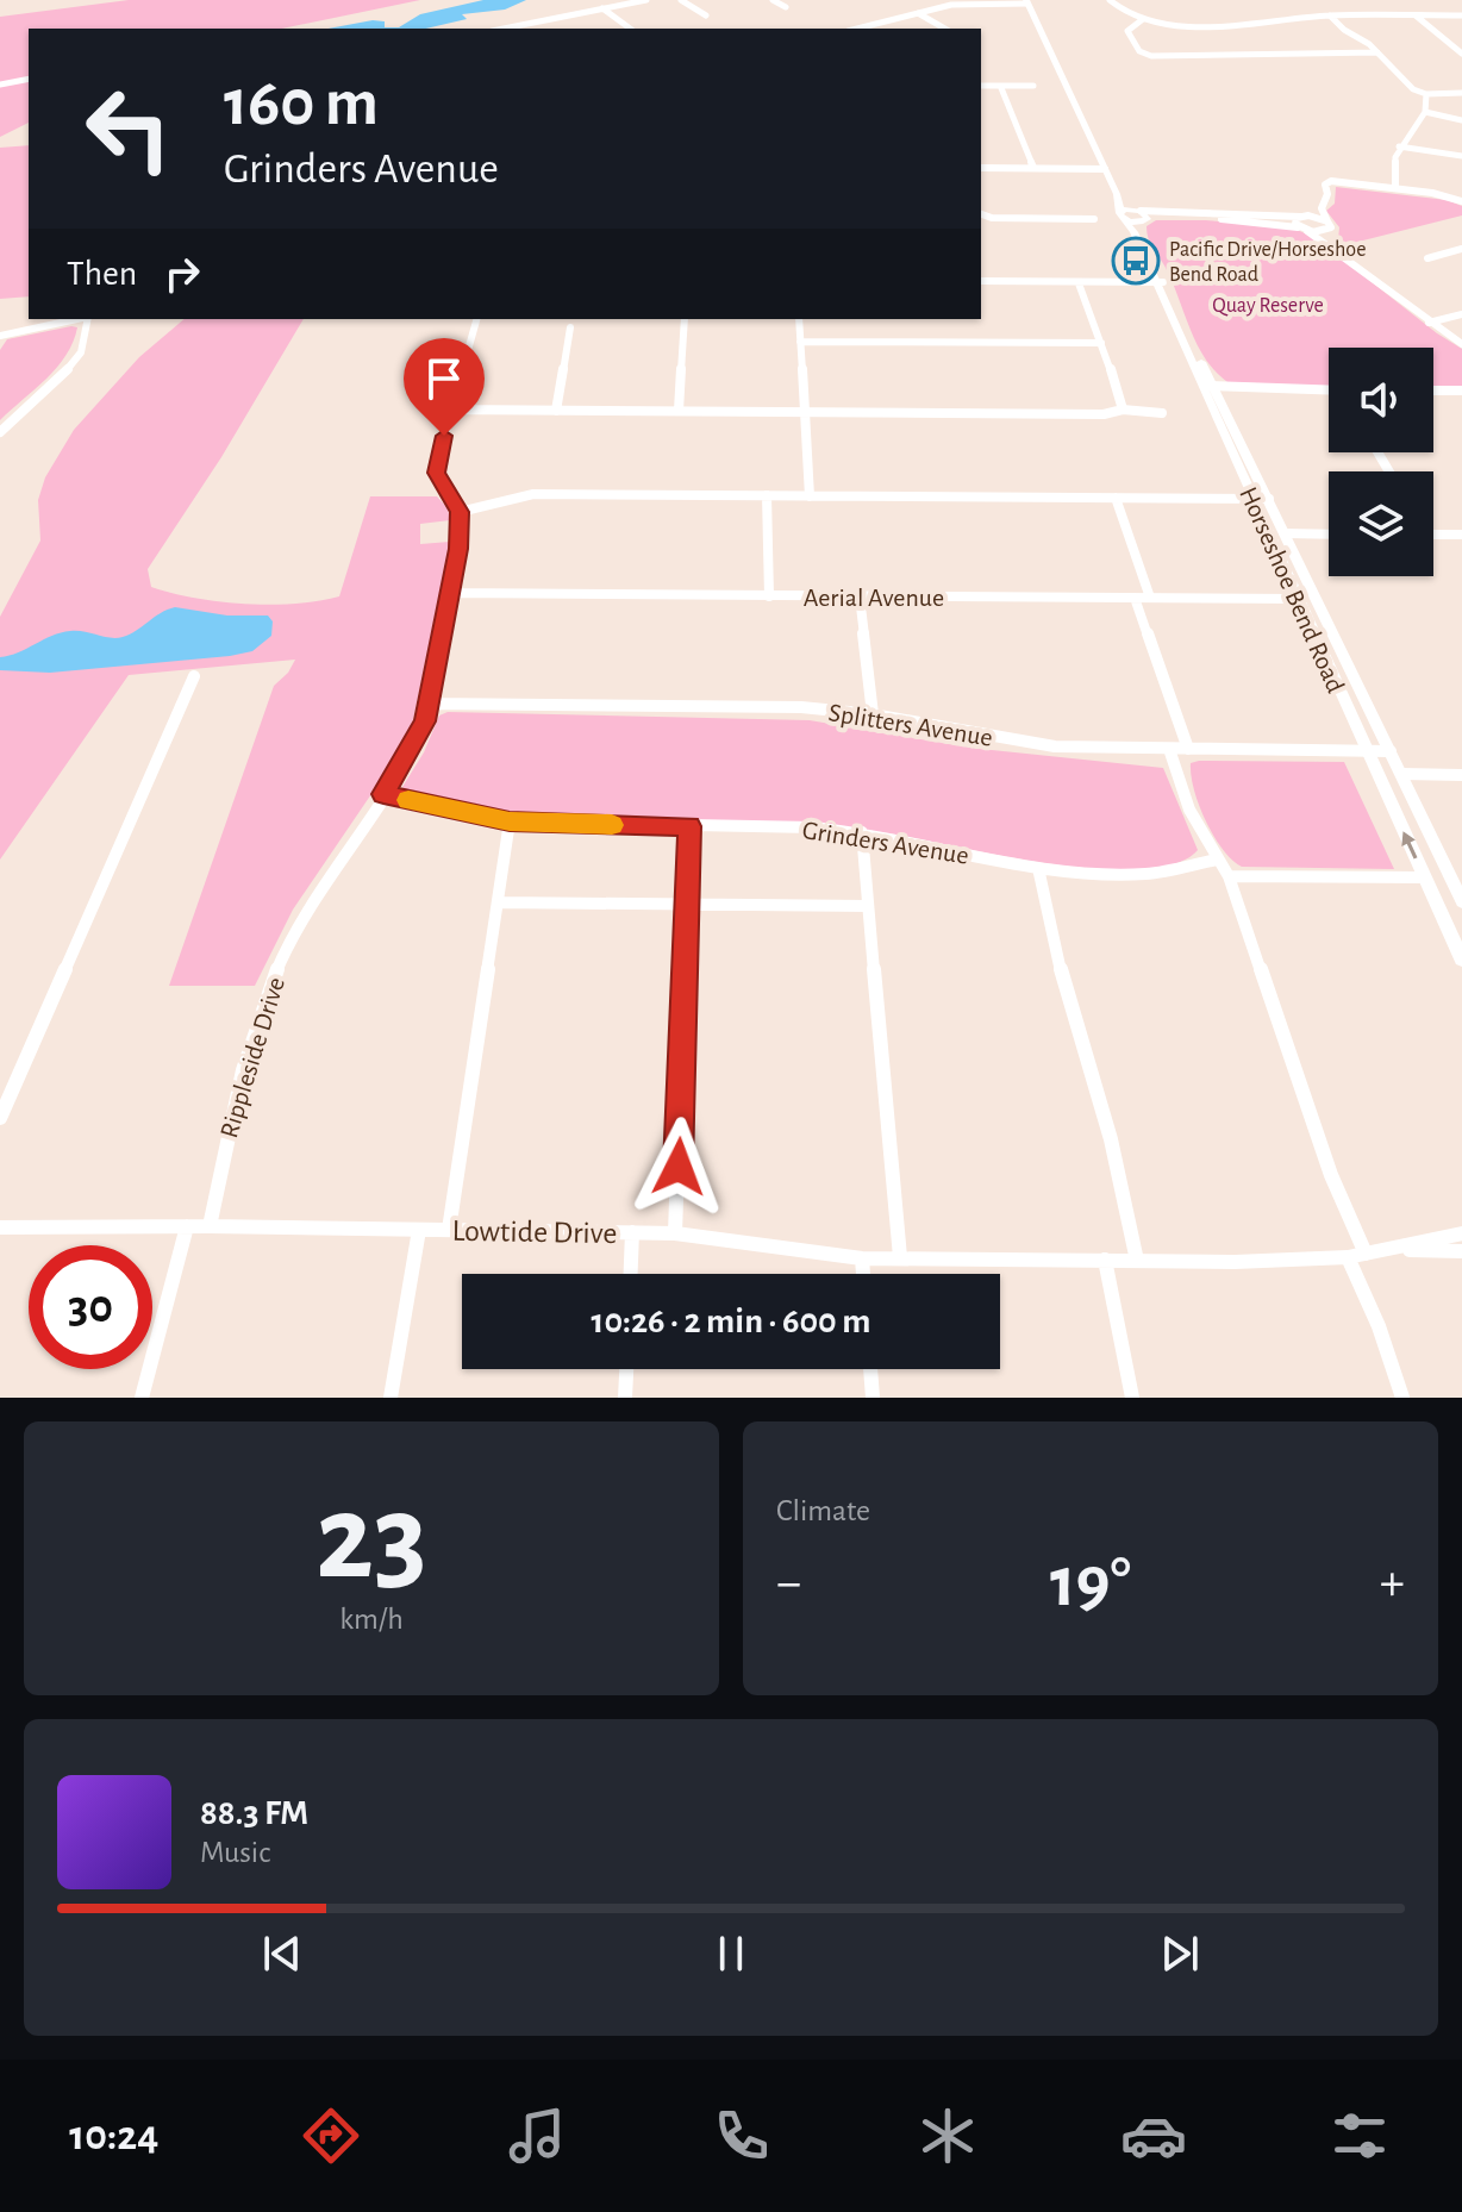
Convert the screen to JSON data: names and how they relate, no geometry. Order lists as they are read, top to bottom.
{
  "streets": {
    "street": [
      "Horseshoe Bend Road",
      "Aerial Avenue",
      "Splitters Avenue",
      "Grinders Avenue",
      "Rippleside Drive",
      "Lowtide Drive"
    ]
  },
  "crossings": [
    ["Horseshoe Bend Road", "Aerial Avenue"],
    ["Horseshoe Bend Road", "Splitters Avenue"],
    ["Aerial Avenue", "Rippleside Drive"],
    ["Splitters Avenue", "Rippleside Drive"],
    ["Grinders Avenue", "Rippleside Drive"],
    ["Rippleside Drive", "Lowtide Drive"]
  ],
  "parks": ["Quay Reserve"],
  "places": {
    "bus stop": ["Pacific Drive/Horseshoe Bend Road"]
  },
  "page": {
    "turn": ["160 m", "Grinders Avenue"],
    "then": "Then",
    "limit": "30",
    "trip": "10:26 · 2 min · 600 m",
    "tile": [
      ["23", "km/h"],
      "Climate"
    ],
    "heat": ["−", "19°", "+"],
    "song": ["88.3 FM", "Music"],
    "tabs": "10:24"
  }
}
